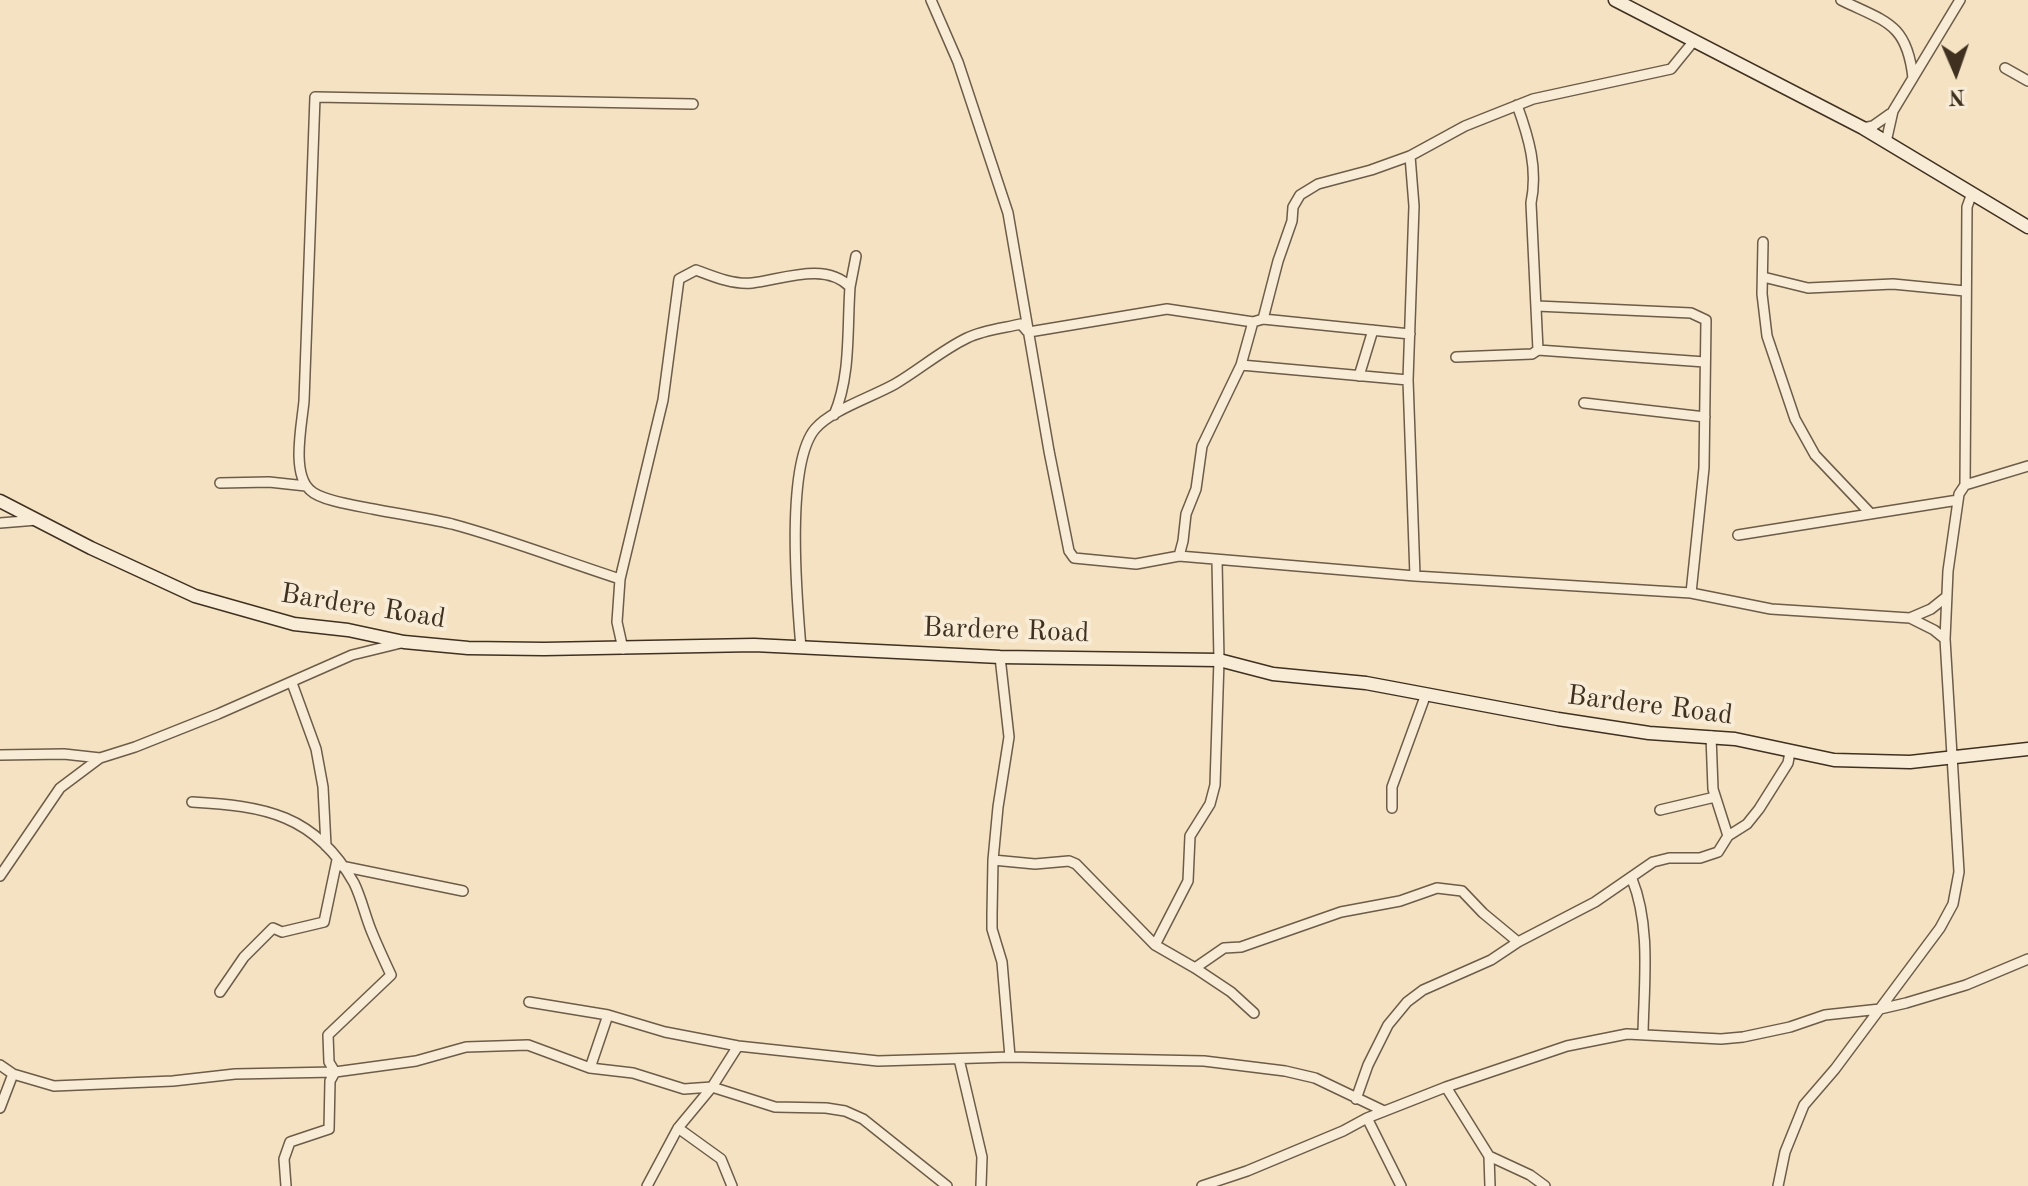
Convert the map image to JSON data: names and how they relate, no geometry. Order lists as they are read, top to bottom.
{
  "streets": {
    "street": ["Bardere Road"]
  },
  "north": "bottom"
}
